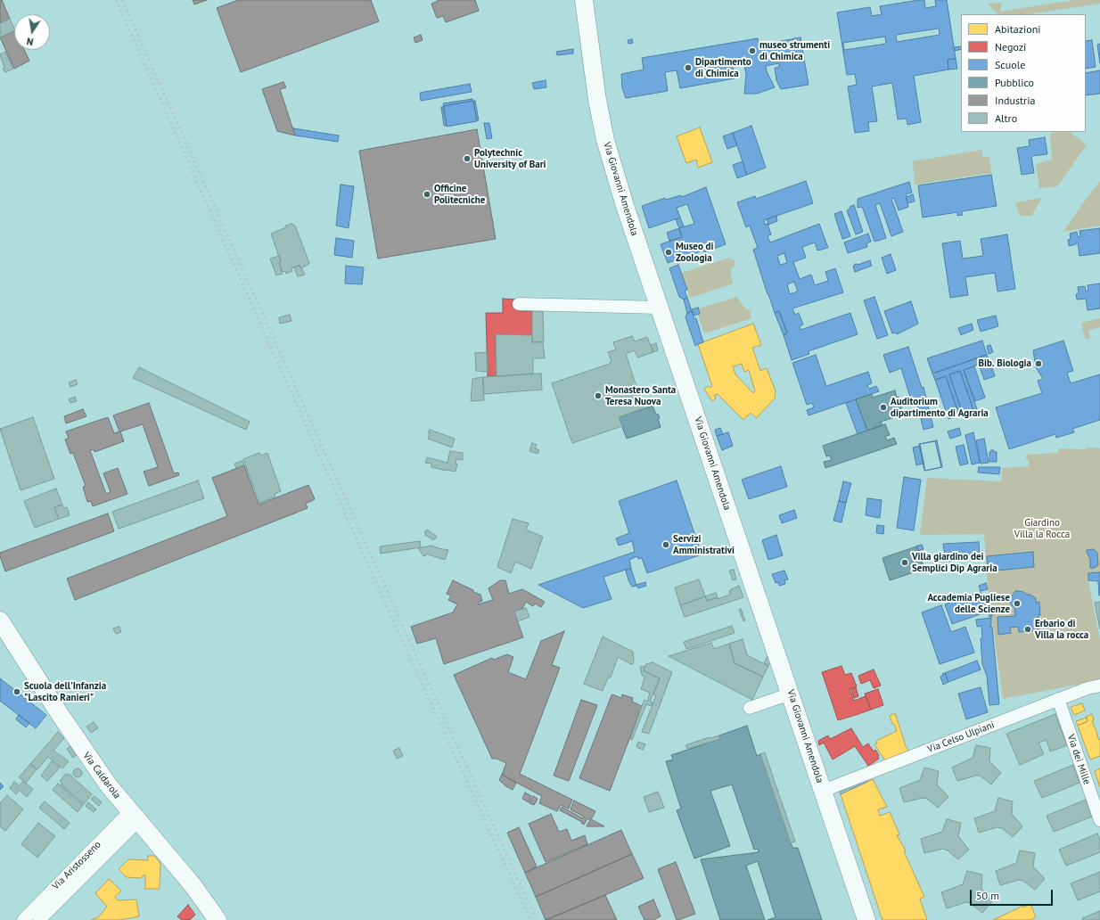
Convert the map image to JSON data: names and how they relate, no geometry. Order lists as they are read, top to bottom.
{
  "streets": {
    "main road": ["Via Giovanni Amendola", "Via Caldarola"],
    "street": ["Via Celso Ulpiani", "Via dei Mille", "Via Aristosseno"]
  },
  "crossings": [
    ["Via Giovanni Amendola", "Via Celso Ulpiani"],
    ["Via Celso Ulpiani", "Via dei Mille"],
    ["Via Caldarola", "Via Aristosseno"]
  ],
  "parks": ["Giardino Villa la Rocca"],
  "places": [
    "museo strumenti di Chimica",
    "Dipartimento di Chimica",
    "Polytechnic University of Bari",
    "Officine Politecniche",
    "Museo di Zoologia",
    "Bib. Biologia",
    "Monastero Santa Teresa Nuova",
    "Auditorium dipartimento di Agraria",
    "Servizi Amministrativi",
    "Villa giardino dei Semplici Dip Agraria",
    "Accademia Pugliese delle Scienze",
    "Erbario di Villa la rocca",
    "Scuola dell'Infanzia \"Lascito Ranieri\""
  ],
  "legend": [
    "Abitazioni",
    "Negozi",
    "Scuole",
    "Pubblico",
    "Industria",
    "Altro"
  ],
  "scale_bar": "50 m",
  "north": "bottom"
}
